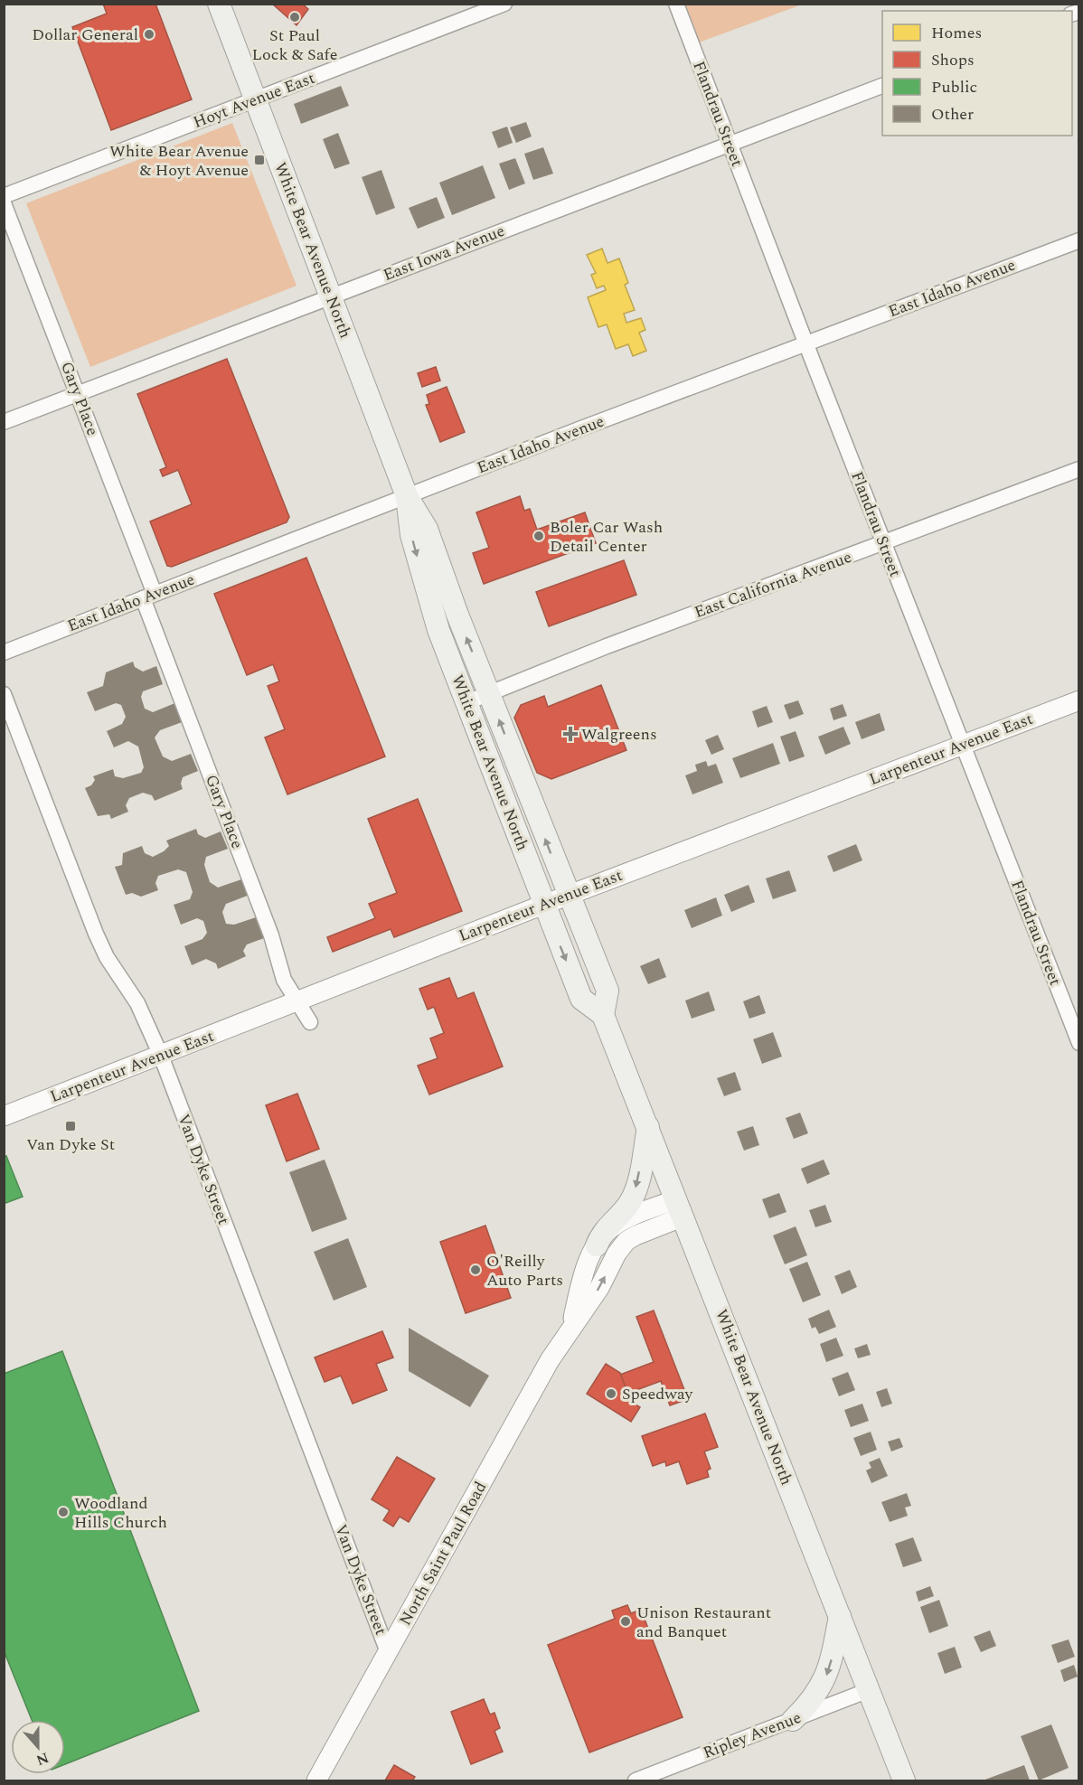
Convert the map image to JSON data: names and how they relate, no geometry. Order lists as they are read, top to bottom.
{
  "streets": {
    "main road": ["White Bear Avenue North"],
    "street": [
      "Hoyt Avenue East",
      "Flandrau Street",
      "East Iowa Avenue",
      "East Idaho Avenue",
      "Gary Place",
      "East California Avenue",
      "Larpenteur Avenue East",
      "Van Dyke Street",
      "North Saint Paul Road",
      "Ripley Avenue"
    ]
  },
  "crossings": [
    ["Hoyt Avenue East", "White Bear Avenue North"],
    ["Flandrau Street", "East Iowa Avenue"],
    ["Flandrau Street", "East Idaho Avenue"],
    ["Flandrau Street", "East California Avenue"],
    ["Flandrau Street", "Larpenteur Avenue East"],
    ["White Bear Avenue North", "East Iowa Avenue"],
    ["White Bear Avenue North", "East Idaho Avenue"],
    ["White Bear Avenue North", "East California Avenue"],
    ["White Bear Avenue North", "Larpenteur Avenue East"],
    ["White Bear Avenue North", "North Saint Paul Road"],
    ["White Bear Avenue North", "Ripley Avenue"],
    ["East Iowa Avenue", "Gary Place"],
    ["East Idaho Avenue", "Gary Place"],
    ["Gary Place", "Larpenteur Avenue East"],
    ["Larpenteur Avenue East", "Van Dyke Street"],
    ["Van Dyke Street", "North Saint Paul Road"]
  ],
  "places": {
    "other": [
      "St Paul Lock & Safe",
      "Dollar General",
      "Boler Car Wash Detail Center",
      "O'Reilly Auto Parts",
      "Speedway",
      "Woodland Hills Church",
      "Unison Restaurant and Banquet"
    ],
    "transit": ["White Bear Avenue & Hoyt Avenue", "Van Dyke St"],
    "health": ["Walgreens"]
  },
  "legend": [
    "Homes",
    "Shops",
    "Public",
    "Other"
  ],
  "north": "bottom"
}
